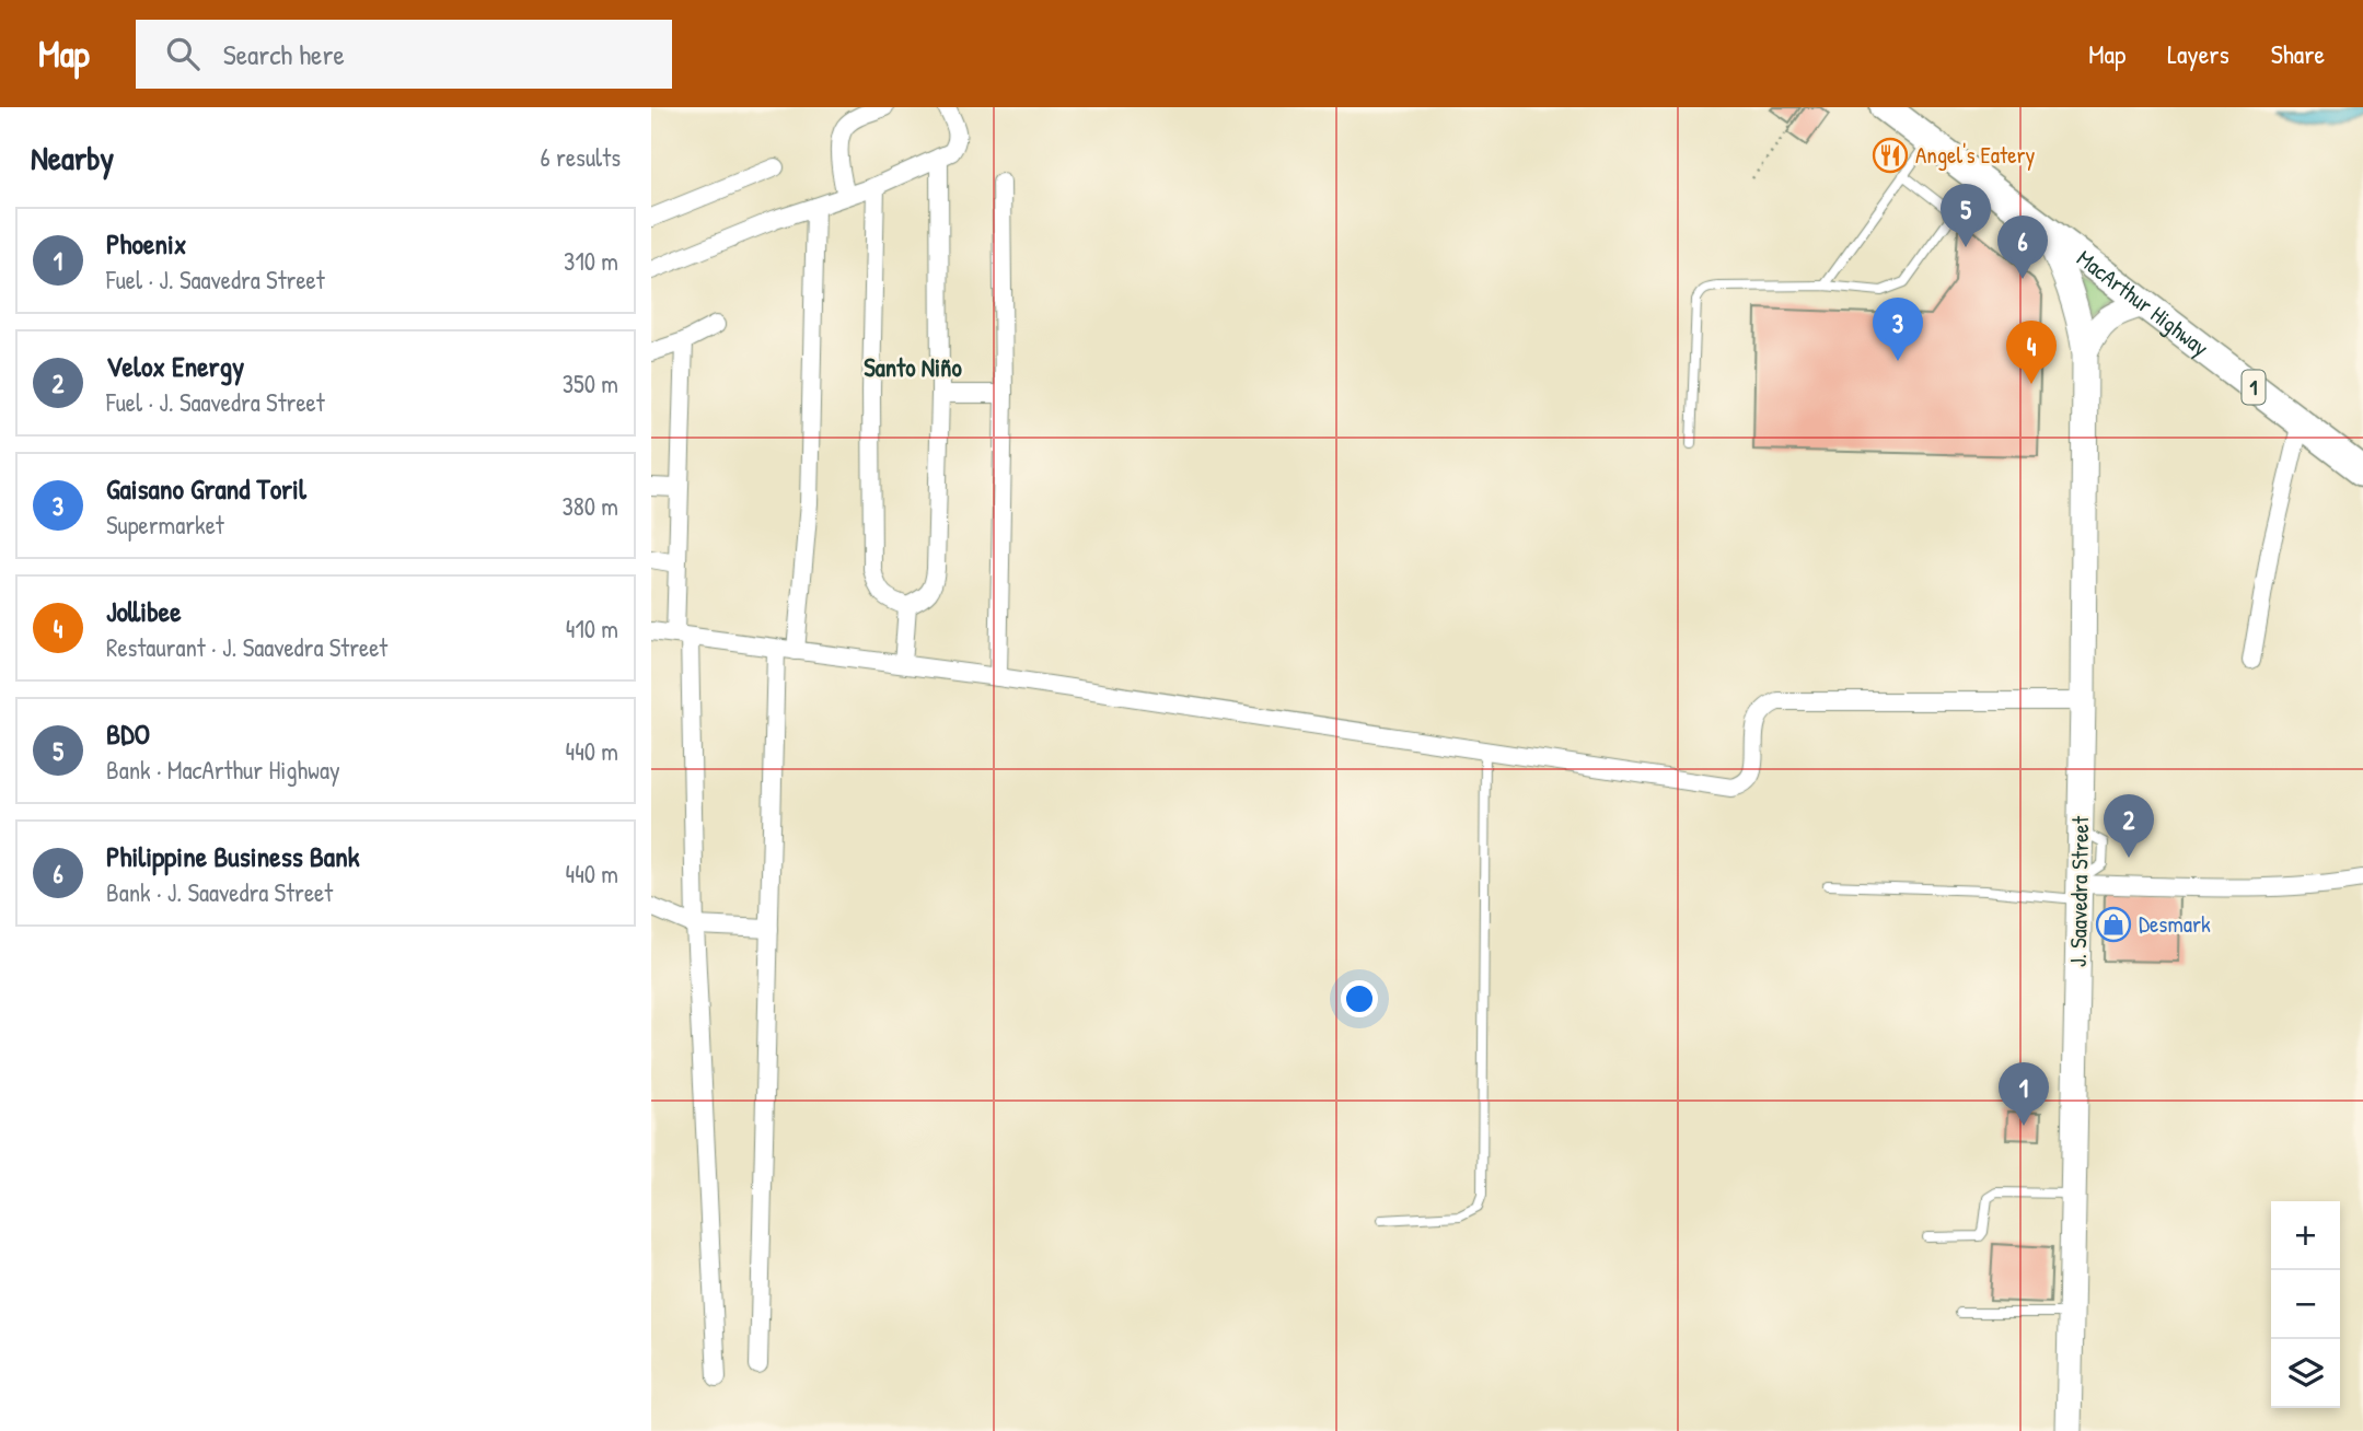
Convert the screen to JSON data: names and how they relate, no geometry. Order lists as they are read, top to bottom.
{
  "streets": {
    "highway": ["MacArthur Highway", "1"],
    "main road": ["J. Saavedra Street"]
  },
  "crossings": [
    ["MacArthur Highway", "J. Saavedra Street"]
  ],
  "districts": ["Santo Niño"],
  "places": {
    "restaurant": ["Angel's Eatery"],
    "shop": ["Desmark"]
  },
  "page": {
    "header": "Map",
    "search": "Search here",
    "nav": ["Map", "Layers", "Share"],
    "heading": ["Nearby", "6 results"],
    "pins": [
      "5",
      "6",
      "3",
      "4",
      "2",
      "1"
    ],
    "list": [
      {
        "mark": "1",
        "name": "Phoenix",
        "note": "Fuel · J. Saavedra Street",
        "value": "310 m"
      },
      {
        "mark": "2",
        "name": "Velox Energy",
        "note": "Fuel · J. Saavedra Street",
        "value": "350 m"
      },
      {
        "mark": "3",
        "name": "Gaisano Grand Toril",
        "note": "Supermarket",
        "value": "380 m"
      },
      {
        "mark": "4",
        "name": "Jollibee",
        "note": "Restaurant · J. Saavedra Street",
        "value": "410 m"
      },
      {
        "mark": "5",
        "name": "BDO",
        "note": "Bank · MacArthur Highway",
        "value": "440 m"
      },
      {
        "mark": "6",
        "name": "Philippine Business Bank",
        "note": "Bank · J. Saavedra Street",
        "value": "440 m"
      }
    ],
    "map_buttons": ["+", "−"]
  }
}
